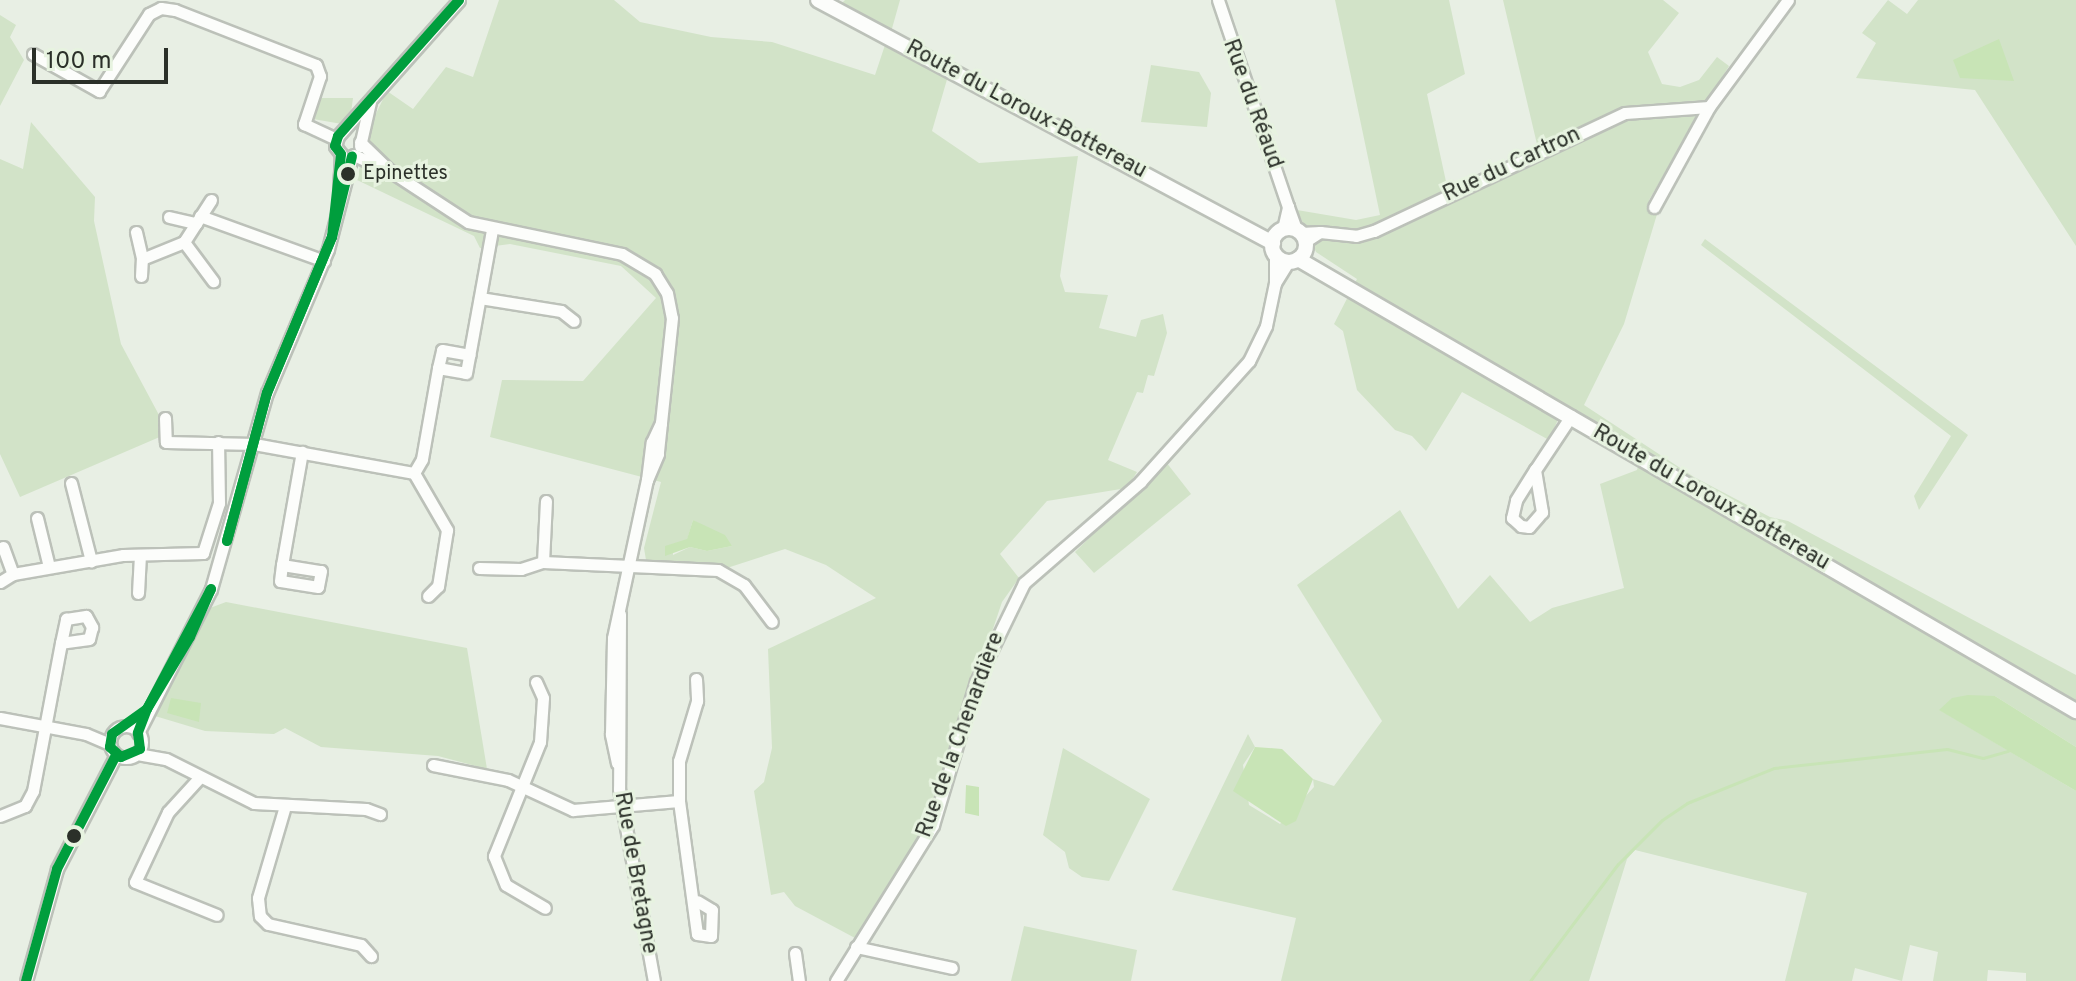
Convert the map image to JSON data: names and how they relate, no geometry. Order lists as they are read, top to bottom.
{
  "streets": {
    "main road": ["Route du Loroux-Bottereau"],
    "street": [
      "Rue du Réaud",
      "Rue du Cartron",
      "Rue de la Chenardière",
      "Rue de Bretagne"
    ]
  },
  "crossings": [
    ["Rue du Réaud", "Route du Loroux-Bottereau"],
    ["Rue du Réaud", "Rue du Cartron"],
    ["Rue du Réaud", "Rue de la Chenardière"],
    ["Route du Loroux-Bottereau", "Rue du Cartron"],
    ["Route du Loroux-Bottereau", "Rue de la Chenardière"],
    ["Rue du Cartron", "Rue de la Chenardière"]
  ],
  "places": ["Epinettes"],
  "scale_bar": "100 m"
}
